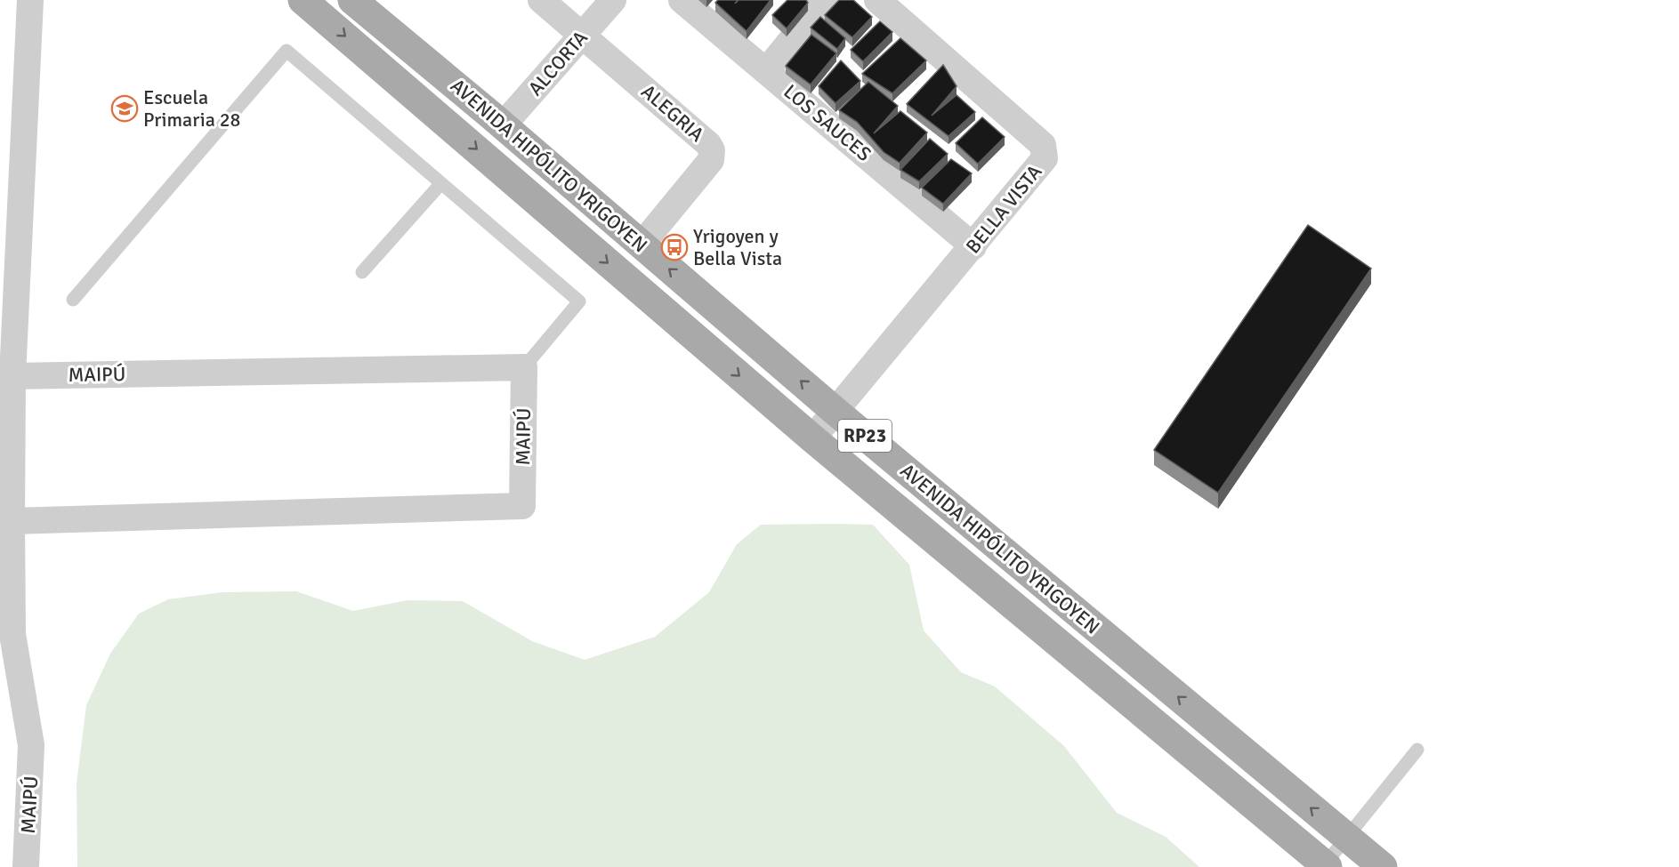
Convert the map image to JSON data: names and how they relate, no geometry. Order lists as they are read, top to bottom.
{
  "streets": {
    "main road": ["AVENIDA HIPÓLITO YRIGOYEN", "RP23"],
    "street": [
      "ALCORTA",
      "ALEGRIA",
      "LOS SAUCES",
      "BELLA VISTA",
      "MAIPÚ"
    ]
  },
  "crossings": [
    ["ALCORTA", "ALEGRIA"],
    ["ALCORTA", "AVENIDA HIPÓLITO YRIGOYEN"],
    ["ALEGRIA", "AVENIDA HIPÓLITO YRIGOYEN"],
    ["LOS SAUCES", "BELLA VISTA"],
    ["AVENIDA HIPÓLITO YRIGOYEN", "BELLA VISTA"]
  ],
  "places": {
    "school or university": ["Escuela Primaria 28"],
    "bus stop": ["Yrigoyen y Bella Vista"]
  }
}
